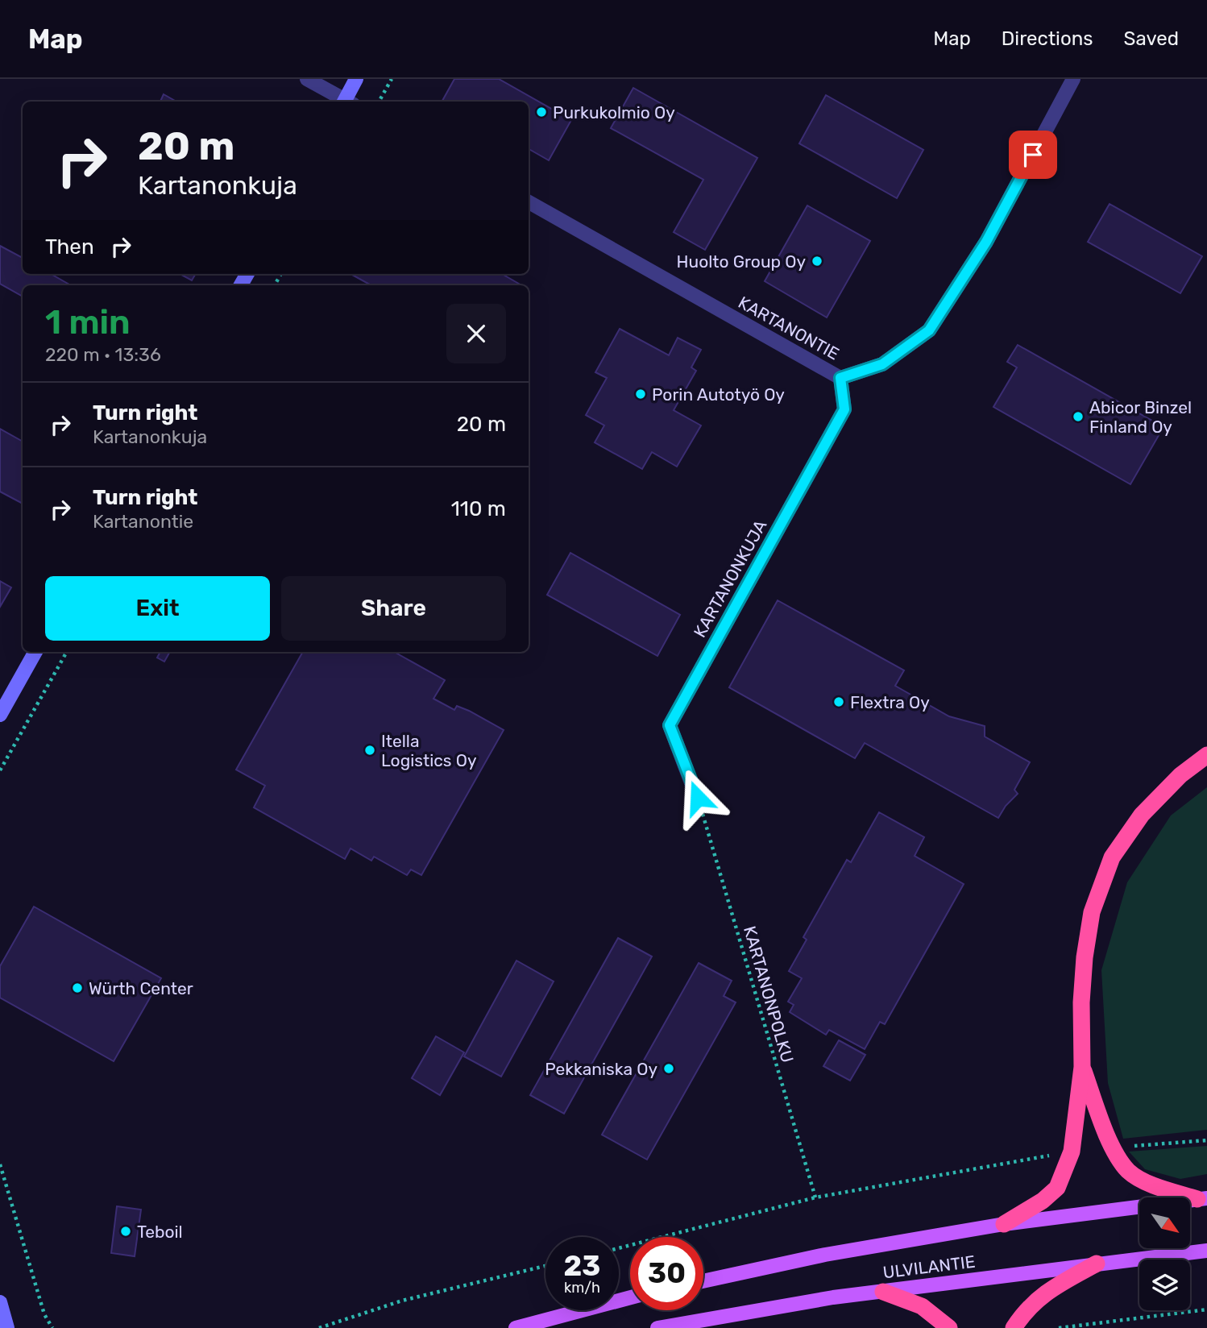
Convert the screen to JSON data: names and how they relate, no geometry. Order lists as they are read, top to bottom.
{
  "streets": {
    "main road": ["ULVILANTIE"],
    "street": ["KARTANONTIE", "KARTANONKUJA"],
    "path": ["KARTANONPOLKU"]
  },
  "crossings": [
    ["KARTANONTIE", "KARTANONKUJA"],
    ["KARTANONKUJA", "KARTANONPOLKU"]
  ],
  "places": [
    "Purkukolmio Oy",
    "Huolto Group Oy",
    "Porin Autotyö Oy",
    "Abicor Binzel Finland Oy",
    "Flextra Oy",
    "Itella Logistics Oy",
    "Würth Center",
    "Pekkaniska Oy",
    "Teboil"
  ],
  "north": "bottom right",
  "page": {
    "header": "Map",
    "nav": ["Map", "Directions", "Saved"],
    "turn": ["20 m", "Kartanonkuja"],
    "then": "Then",
    "heading": ["1 min", "220 m · 13:36"],
    "list": [
      {
        "name": "Turn right",
        "note": "Kartanonkuja",
        "value": "20 m"
      },
      {
        "name": "Turn right",
        "note": "Kartanontie",
        "value": "110 m"
      }
    ],
    "buttons": ["Exit", "Share"],
    "speed": "23 km/h",
    "limit": "30"
  }
}
